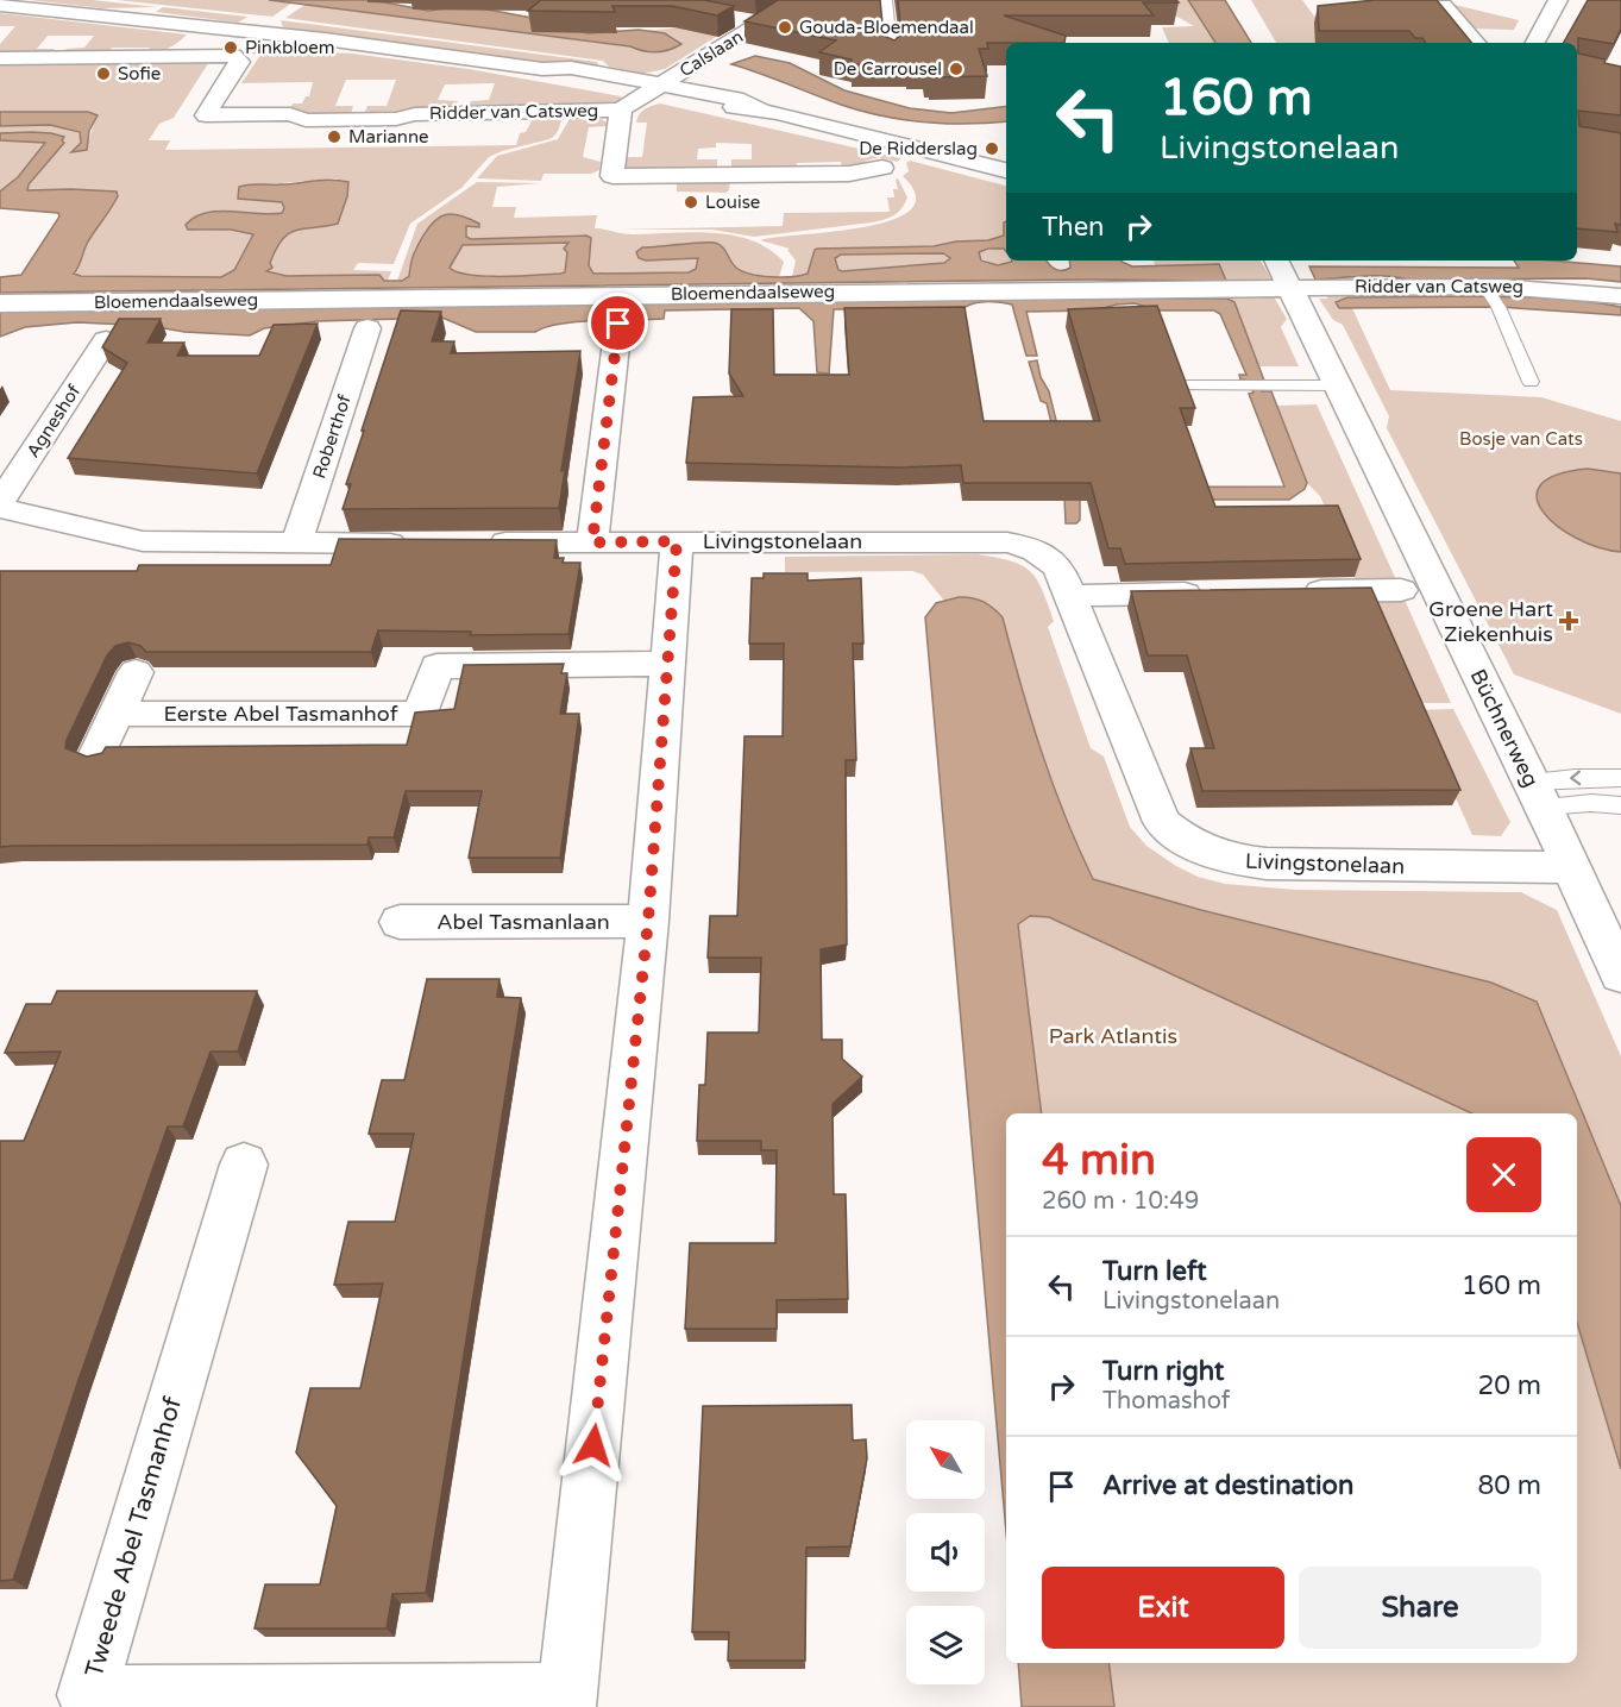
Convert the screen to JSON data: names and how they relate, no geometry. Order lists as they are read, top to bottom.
{
  "streets": {
    "street": [
      "Calslaan",
      "Ridder van Catsweg",
      "Bloemendaalseweg",
      "Agneshof",
      "Roberthof",
      "Livingstonelaan",
      "Eerste Abel Tasmanhof",
      "Büchnerweg",
      "Abel Tasmanlaan",
      "Tweede Abel Tasmanhof"
    ]
  },
  "crossings": [
    ["Calslaan", "Ridder van Catsweg"],
    ["Ridder van Catsweg", "Bloemendaalseweg"],
    ["Ridder van Catsweg", "Büchnerweg"],
    ["Bloemendaalseweg", "Büchnerweg"],
    ["Livingstonelaan", "Büchnerweg"]
  ],
  "parks": ["Bosje van Cats", "Park Atlantis"],
  "places": {
    "other": [
      "Gouda-Bloemendaal",
      "Pinkbloem",
      "De Carrousel",
      "Sofie",
      "Marianne",
      "De Ridderslag",
      "Louise"
    ],
    "health": ["Groene Hart Ziekenhuis"]
  },
  "north": "top left",
  "page": {
    "turn": ["160 m", "Livingstonelaan"],
    "then": "Then",
    "heading": ["4 min", "260 m · 10:49"],
    "list": [
      {
        "name": "Turn left",
        "note": "Livingstonelaan",
        "value": "160 m"
      },
      {
        "name": "Turn right",
        "note": "Thomashof",
        "value": "20 m"
      },
      {
        "name": "Arrive at destination",
        "value": "80 m"
      }
    ],
    "buttons": ["Exit", "Share"]
  }
}
